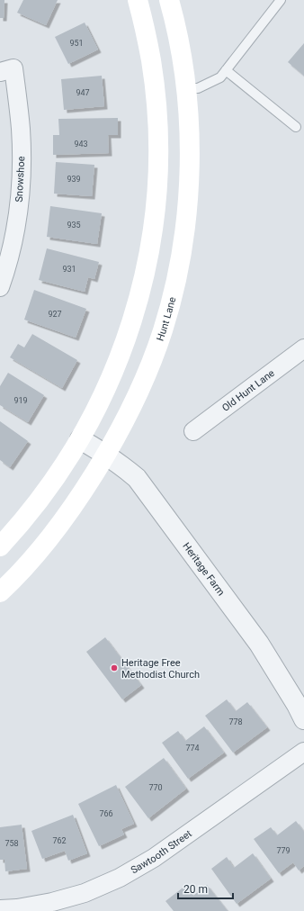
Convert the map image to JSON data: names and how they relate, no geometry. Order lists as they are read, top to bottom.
{
  "streets": {
    "main road": ["Hunt Lane"],
    "street": [
      "Snowshoe",
      "Old Hunt Lane",
      "Heritage Farm",
      "Sawtooth Street"
    ]
  },
  "crossings": [
    ["Hunt Lane", "Heritage Farm"]
  ],
  "places": ["Heritage Free Methodist Church"],
  "house_numbers": [
    "951",
    "947",
    "943",
    "939",
    "935",
    "931",
    "927",
    "919",
    "778",
    "774",
    "770",
    "766",
    "762",
    "758",
    "779"
  ],
  "scale_bar": "20 m"
}
